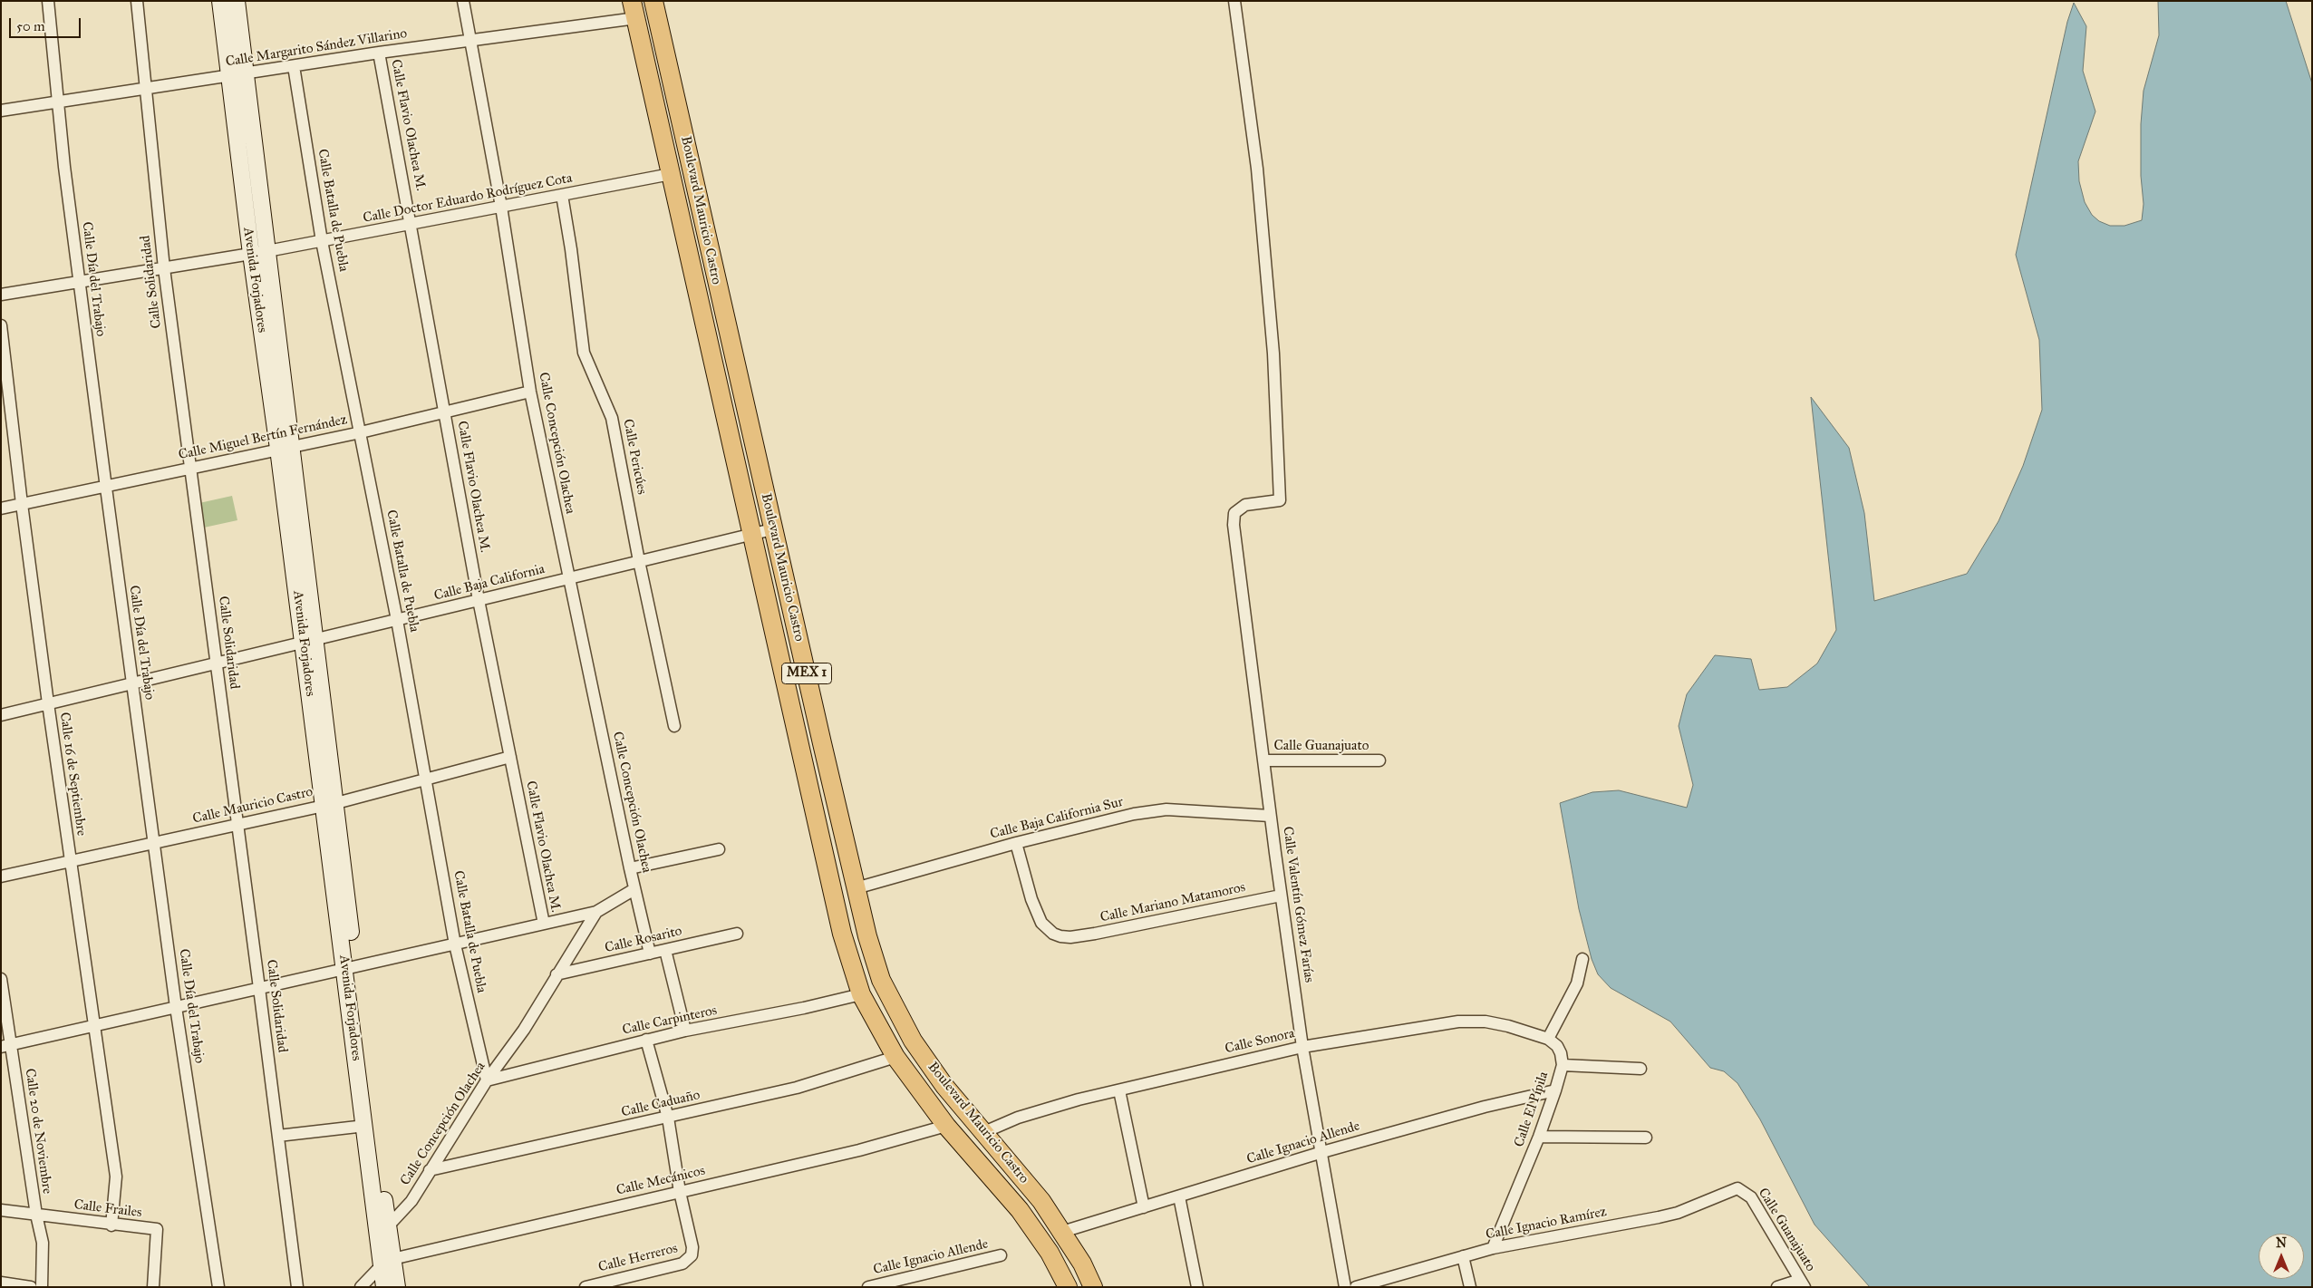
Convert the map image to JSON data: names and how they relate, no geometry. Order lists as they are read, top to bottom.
{
  "streets": {
    "main road": ["Boulevard Mauricio Castro", "Avenida Forjadores", "MEX 1"],
    "street": [
      "Calle Margarito Sández Villarino",
      "Calle Flavio Olachea M.",
      "Calle Doctor Eduardo Rodríguez Cota",
      "Calle Batalla de Puebla",
      "Calle Día del Trabajo",
      "Calle Solidaridad",
      "Calle Miguel Bertín Fernández",
      "Calle Concepción Olachea",
      "Calle Pericúes",
      "Calle Baja California",
      "Calle Guanajuato",
      "Calle 16 de Septiembre",
      "Calle Mauricio Castro",
      "Calle Baja California Sur",
      "Calle Mariano Matamoros",
      "Calle Valentín Gómez Farías",
      "Calle Rosarito",
      "Calle Carpinteros",
      "Calle Sonora",
      "Calle Caduaño",
      "Calle El Pípila",
      "Calle 20 de Noviembre",
      "Calle Ignacio Allende",
      "Calle Mecánicos",
      "Calle Frailes",
      "Calle Ignacio Ramírez",
      "Calle Herreros"
    ]
  },
  "crossings": [
    ["Calle Margarito Sández Villarino", "Calle Flavio Olachea M."],
    ["Calle Margarito Sández Villarino", "Calle Batalla de Puebla"],
    ["Calle Margarito Sández Villarino", "Boulevard Mauricio Castro"],
    ["Calle Margarito Sández Villarino", "Calle Día del Trabajo"],
    ["Calle Margarito Sández Villarino", "Avenida Forjadores"],
    ["Calle Margarito Sández Villarino", "Calle Solidaridad"],
    ["Calle Margarito Sández Villarino", "Calle Concepción Olachea"],
    ["Calle Flavio Olachea M.", "Calle Doctor Eduardo Rodríguez Cota"],
    ["Calle Flavio Olachea M.", "Calle Miguel Bertín Fernández"],
    ["Calle Flavio Olachea M.", "Calle Baja California"],
    ["Calle Flavio Olachea M.", "Calle Mauricio Castro"],
    ["Calle Doctor Eduardo Rodríguez Cota", "Calle Batalla de Puebla"],
    ["Calle Doctor Eduardo Rodríguez Cota", "Boulevard Mauricio Castro"],
    ["Calle Doctor Eduardo Rodríguez Cota", "Calle Día del Trabajo"],
    ["Calle Doctor Eduardo Rodríguez Cota", "Avenida Forjadores"],
    ["Calle Doctor Eduardo Rodríguez Cota", "Calle Solidaridad"],
    ["Calle Doctor Eduardo Rodríguez Cota", "Calle Concepción Olachea"],
    ["Calle Doctor Eduardo Rodríguez Cota", "Calle Pericúes"],
    ["Calle Batalla de Puebla", "Calle Miguel Bertín Fernández"],
    ["Calle Batalla de Puebla", "Calle Concepción Olachea"],
    ["Calle Batalla de Puebla", "Calle Baja California"],
    ["Calle Batalla de Puebla", "Calle Mauricio Castro"],
    ["Calle Batalla de Puebla", "Calle Carpinteros"],
    ["Boulevard Mauricio Castro", "Calle Baja California"],
    ["Boulevard Mauricio Castro", "Calle Baja California Sur"],
    ["Boulevard Mauricio Castro", "Calle Carpinteros"],
    ["Boulevard Mauricio Castro", "Calle Sonora"],
    ["Boulevard Mauricio Castro", "Calle Caduaño"],
    ["Boulevard Mauricio Castro", "Calle Ignacio Allende"],
    ["Boulevard Mauricio Castro", "Calle Mecánicos"],
    ["Calle Día del Trabajo", "Calle Miguel Bertín Fernández"],
    ["Calle Día del Trabajo", "Calle Baja California"],
    ["Calle Día del Trabajo", "Calle Mauricio Castro"],
    ["Avenida Forjadores", "Calle Miguel Bertín Fernández"],
    ["Avenida Forjadores", "Calle Concepción Olachea"],
    ["Avenida Forjadores", "Calle Baja California"],
    ["Avenida Forjadores", "Calle Mauricio Castro"],
    ["Avenida Forjadores", "Calle Mecánicos"],
    ["Calle Solidaridad", "Calle Miguel Bertín Fernández"],
    ["Calle Solidaridad", "Calle Baja California"],
    ["Calle Solidaridad", "Calle Mauricio Castro"],
    ["Calle Miguel Bertín Fernández", "Calle Concepción Olachea"],
    ["Calle Miguel Bertín Fernández", "Calle 16 de Septiembre"],
    ["Calle Concepción Olachea", "Calle Baja California"],
    ["Calle Concepción Olachea", "Calle Rosarito"],
    ["Calle Concepción Olachea", "Calle Carpinteros"],
    ["Calle Concepción Olachea", "Calle Caduaño"],
    ["Calle Pericúes", "Calle Baja California"],
    ["Calle Baja California", "Calle 16 de Septiembre"],
    ["Calle Guanajuato", "Calle Valentín Gómez Farías"],
    ["Calle Guanajuato", "Calle Ignacio Ramírez"],
    ["Calle 16 de Septiembre", "Calle Mauricio Castro"],
    ["Calle 16 de Septiembre", "Calle Frailes"],
    ["Calle Baja California Sur", "Calle Mariano Matamoros"],
    ["Calle Baja California Sur", "Calle Valentín Gómez Farías"],
    ["Calle Mariano Matamoros", "Calle Valentín Gómez Farías"],
    ["Calle Valentín Gómez Farías", "Calle Sonora"],
    ["Calle Valentín Gómez Farías", "Calle Ignacio Allende"],
    ["Calle Carpinteros", "Calle Herreros"],
    ["Calle Sonora", "Calle El Pípila"],
    ["Calle Caduaño", "Calle Herreros"],
    ["Calle El Pípila", "Calle Ignacio Allende"],
    ["Calle El Pípila", "Calle Ignacio Ramírez"],
    ["Calle 20 de Noviembre", "Calle Frailes"],
    ["Calle Mecánicos", "Calle Herreros"]
  ],
  "scale_bar": "50 m",
  "north": "top"
}
